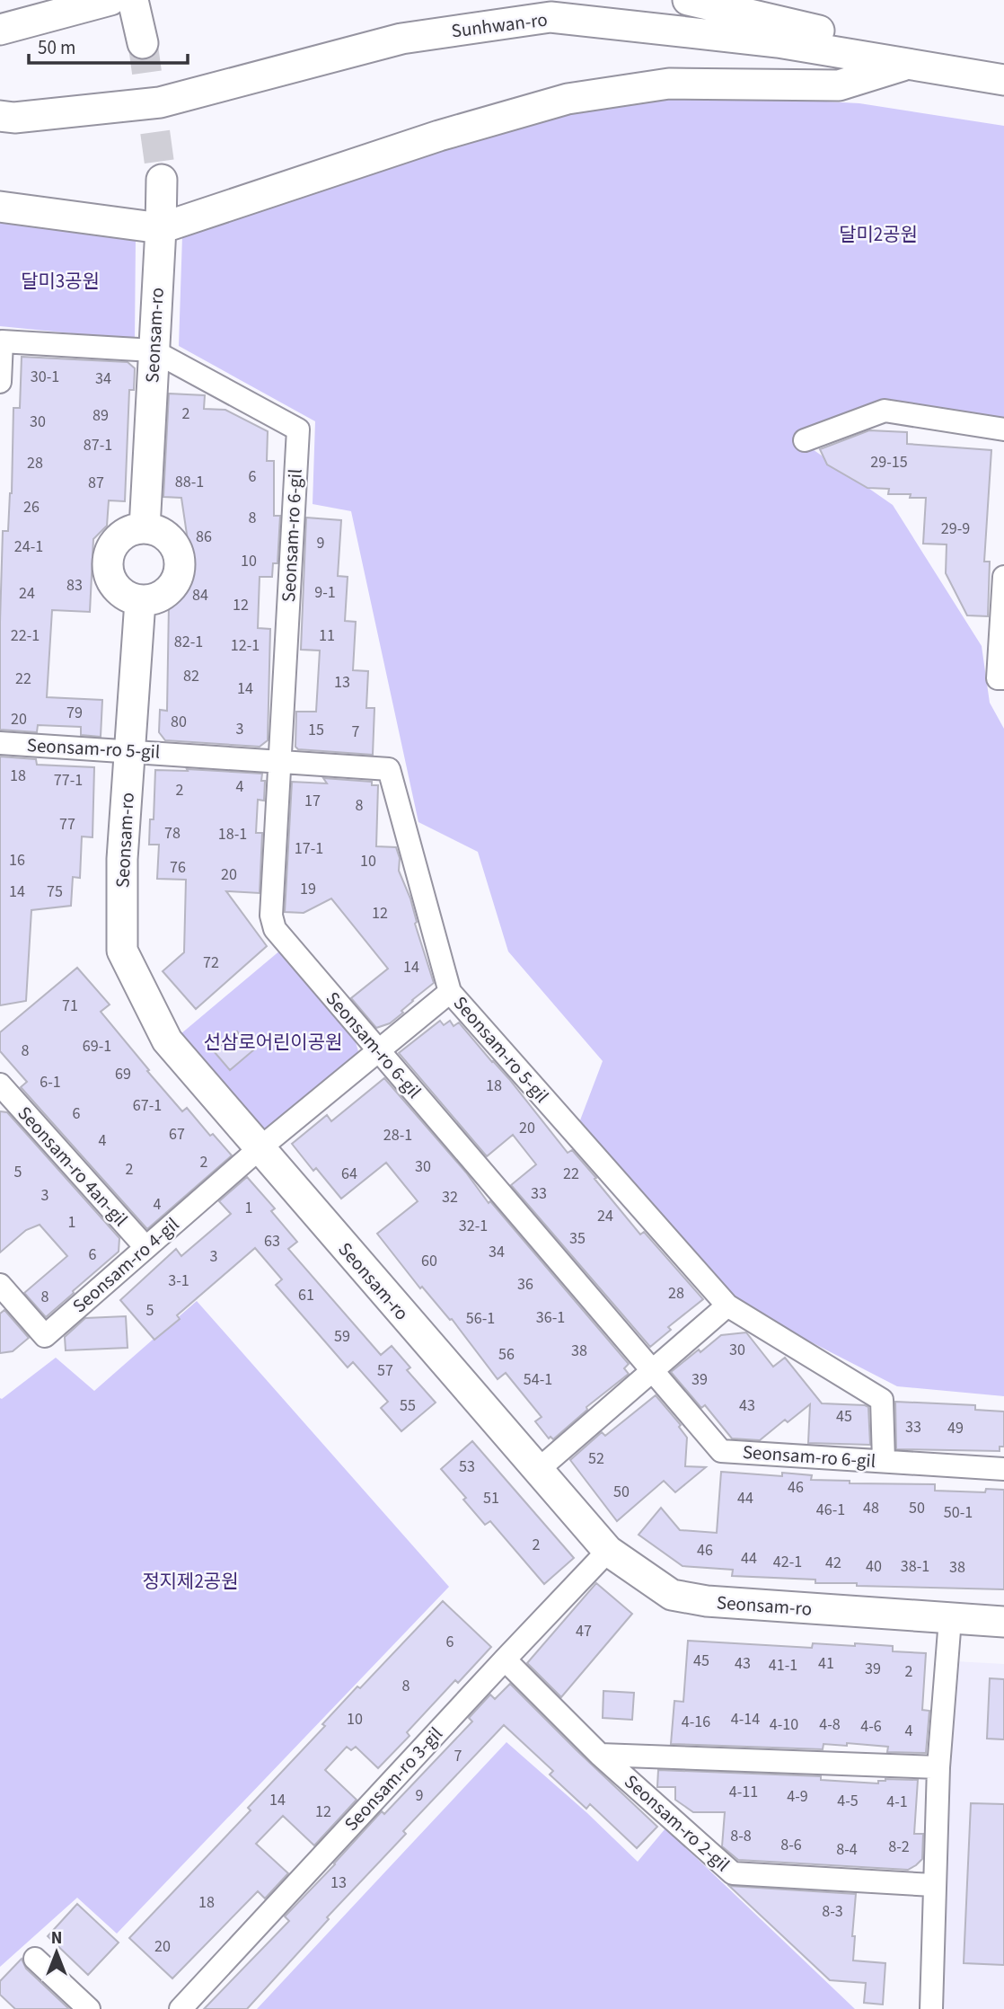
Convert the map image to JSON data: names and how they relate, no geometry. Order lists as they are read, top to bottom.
{
  "streets": {
    "main road": ["Sunhwan-ro", "Seonsam-ro"],
    "street": [
      "Seonsam-ro 6-gil",
      "Seonsam-ro 5-gil",
      "Seonsam-ro 4an-gil",
      "Seonsam-ro 4-gil",
      "Seonsam-ro 3-gil",
      "Seonsam-ro 2-gil"
    ]
  },
  "crossings": [
    ["Seonsam-ro", "Seonsam-ro 6-gil"],
    ["Seonsam-ro", "Seonsam-ro 5-gil"],
    ["Seonsam-ro", "Seonsam-ro 4-gil"],
    ["Seonsam-ro", "Seonsam-ro 3-gil"],
    ["Seonsam-ro 6-gil", "Seonsam-ro 5-gil"],
    ["Seonsam-ro 6-gil", "Seonsam-ro 4-gil"],
    ["Seonsam-ro 5-gil", "Seonsam-ro 4-gil"],
    ["Seonsam-ro 4an-gil", "Seonsam-ro 4-gil"],
    ["Seonsam-ro 3-gil", "Seonsam-ro 2-gil"]
  ],
  "parks": [
    "달미2공원",
    "달미3공원",
    "선삼로어린이공원",
    "정지제2공원"
  ],
  "house_numbers": [
    "30-1",
    "34",
    "2",
    "89",
    "30",
    "87-1",
    "29-15",
    "28",
    "6",
    "88-1",
    "87",
    "26",
    "8",
    "29-9",
    "86",
    "9",
    "24-1",
    "10",
    "83",
    "9-1",
    "24",
    "84",
    "12",
    "22-1",
    "11",
    "82-1",
    "12-1",
    "82",
    "22",
    "13",
    "14",
    "79",
    "20",
    "80",
    "3",
    "15",
    "7",
    "18",
    "77-1",
    "4",
    "2",
    "17",
    "8",
    "77",
    "78",
    "18-1",
    "17-1",
    "16",
    "10",
    "76",
    "20",
    "19",
    "14",
    "75",
    "12",
    "72",
    "14",
    "71",
    "69-1",
    "8",
    "69",
    "6-1",
    "18",
    "67-1",
    "6",
    "20",
    "67",
    "28-1",
    "4",
    "2",
    "30",
    "2",
    "5",
    "64",
    "22",
    "33",
    "3",
    "32",
    "4",
    "1",
    "24",
    "1",
    "32-1",
    "35",
    "63",
    "34",
    "6",
    "3",
    "60",
    "3-1",
    "36",
    "28",
    "61",
    "8",
    "5",
    "36-1",
    "56-1",
    "59",
    "30",
    "38",
    "56",
    "57",
    "54-1",
    "39",
    "55",
    "43",
    "45",
    "33",
    "49",
    "52",
    "53",
    "46",
    "50",
    "51",
    "44",
    "48",
    "50",
    "46-1",
    "50-1",
    "2",
    "46",
    "44",
    "42-1",
    "42",
    "40",
    "38-1",
    "38",
    "47",
    "6",
    "45",
    "43",
    "41",
    "41-1",
    "39",
    "2",
    "8",
    "10",
    "4-14",
    "4-16",
    "4-10",
    "4-8",
    "4-6",
    "4",
    "7",
    "4-11",
    "9",
    "4-9",
    "14",
    "4-5",
    "4-1",
    "12",
    "8-8",
    "8-6",
    "8-2",
    "8-4",
    "13",
    "18",
    "8-3",
    "20"
  ],
  "scale_bar": "50 m",
  "north": "top"
}
